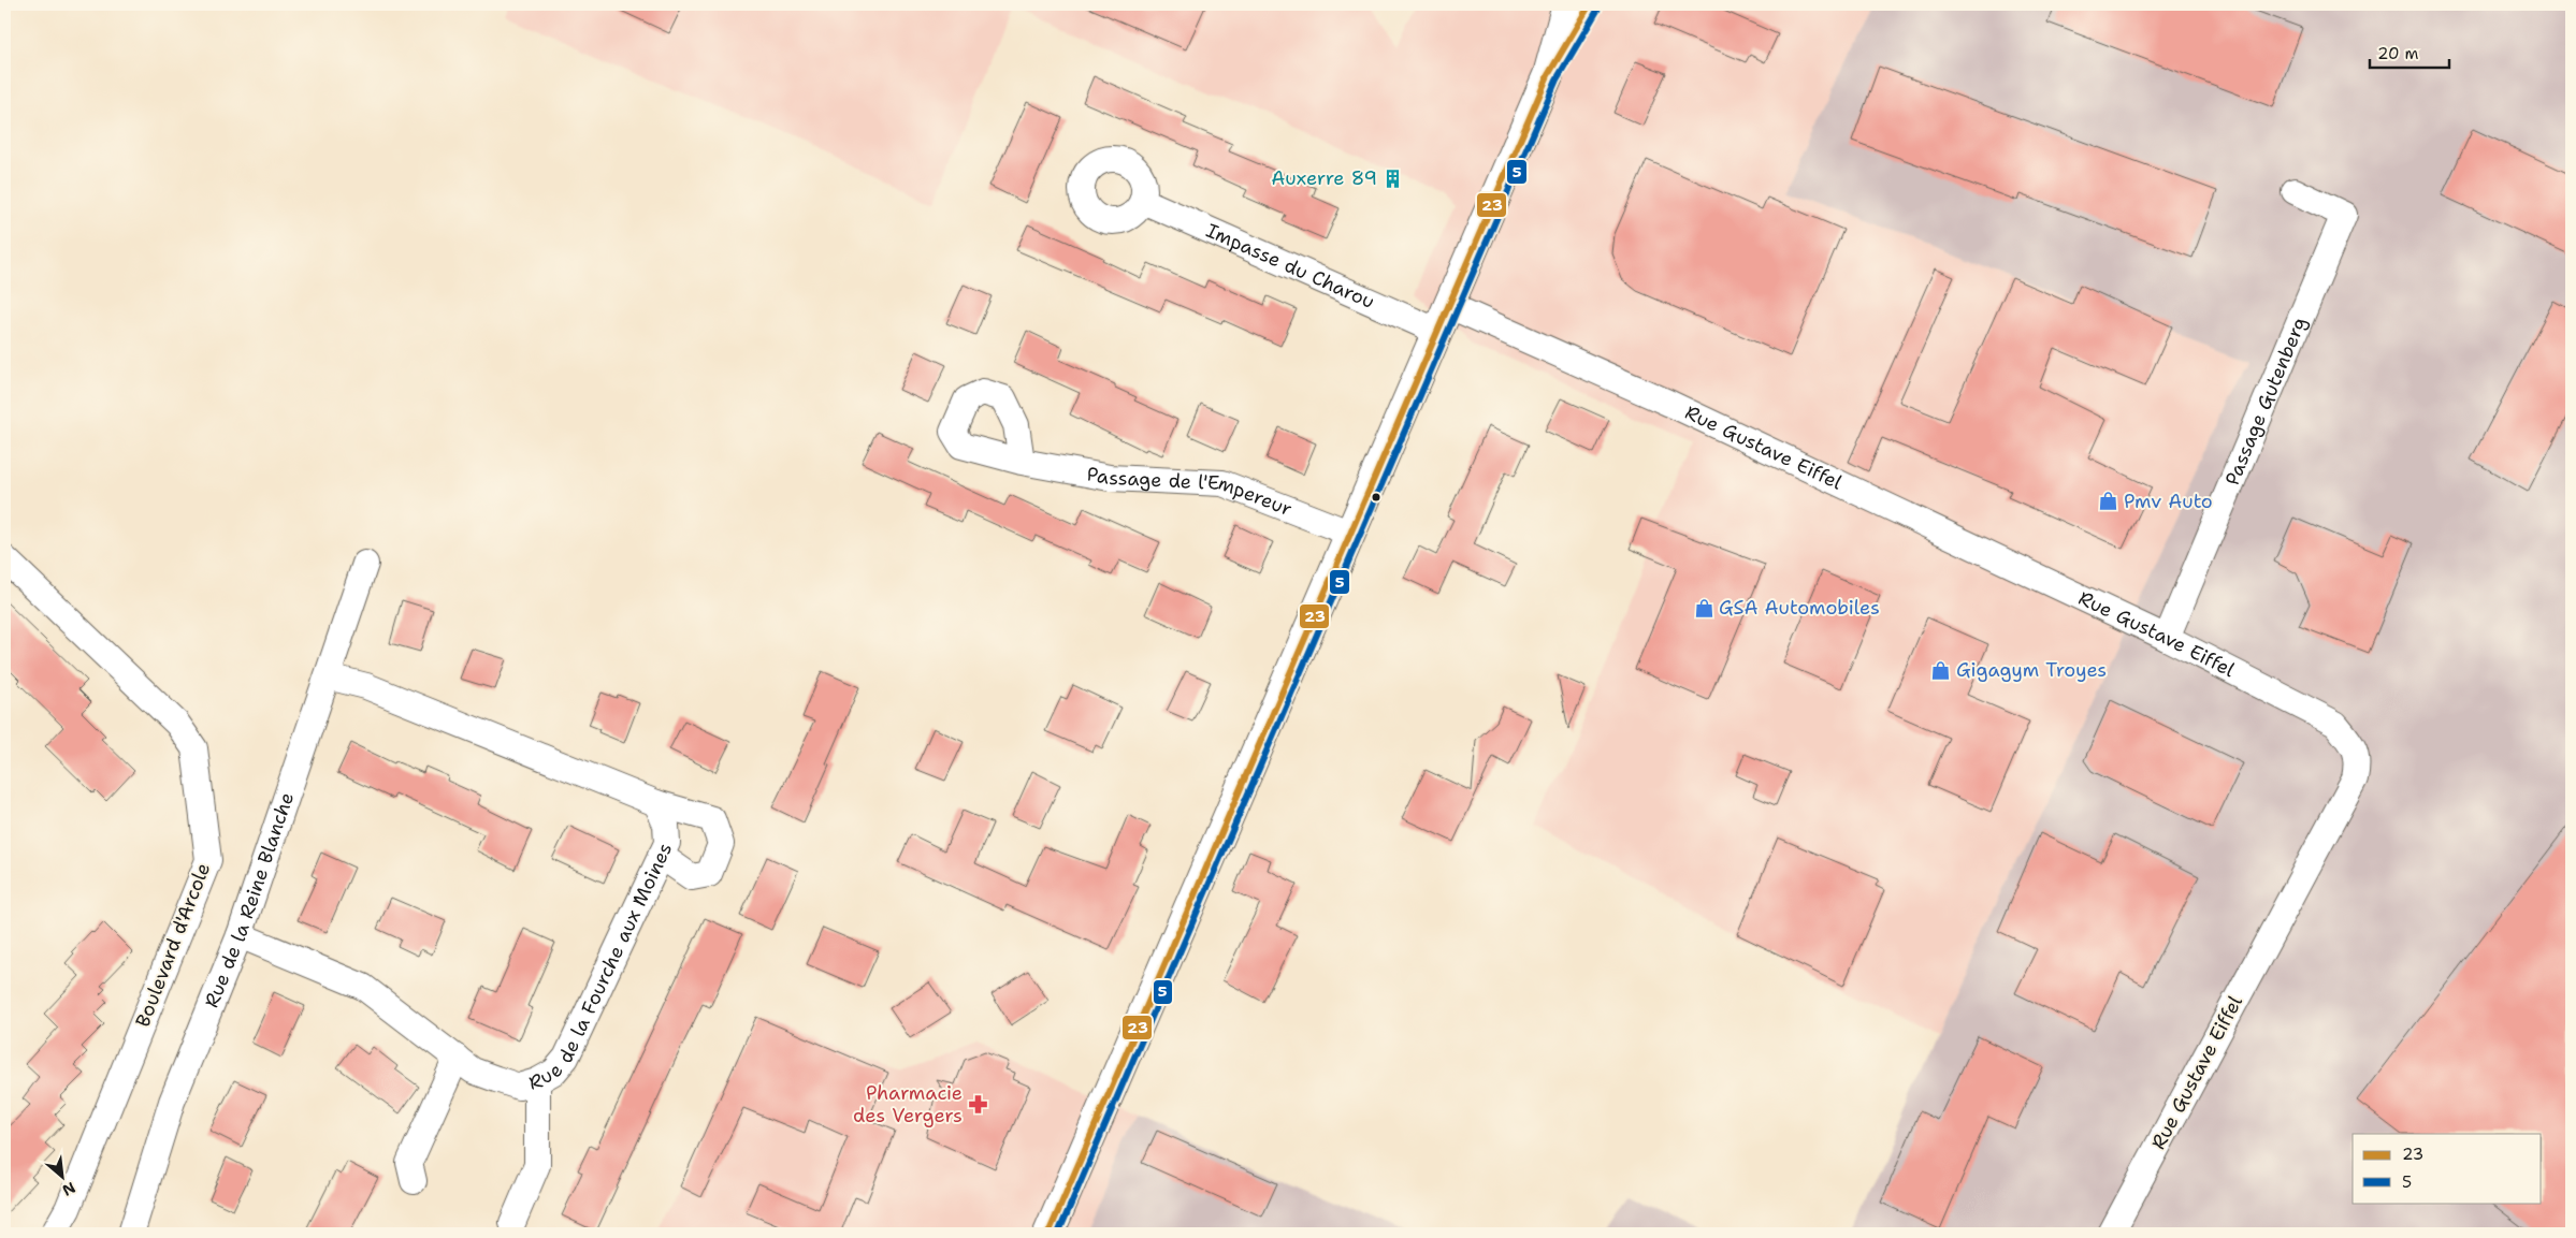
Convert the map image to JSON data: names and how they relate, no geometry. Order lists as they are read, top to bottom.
{
  "streets": {
    "street": [
      "Impasse du Charou",
      "Passage Gutenberg",
      "Rue Gustave Eiffel",
      "Passage de l'Empereur",
      "Rue de la Reine Blanche",
      "Boulevard d'Arcole",
      "Rue de la Fourche aux Moines"
    ]
  },
  "crossings": [
    ["Impasse du Charou", "Rue Gustave Eiffel"],
    ["Passage Gutenberg", "Rue Gustave Eiffel"],
    ["Rue de la Reine Blanche", "Rue de la Fourche aux Moines"]
  ],
  "places": {
    "building": ["Auxerre 89"],
    "shop": ["Pmv Auto", "GSA Automobiles", "Gigagym Troyes"],
    "pharmacy": ["Pharmacie des Vergers"]
  },
  "lines": ["transit line 23", "transit line 5"],
  "legend": ["23", "5"],
  "scale_bar": "20 m",
  "north": "bottom right"
}
